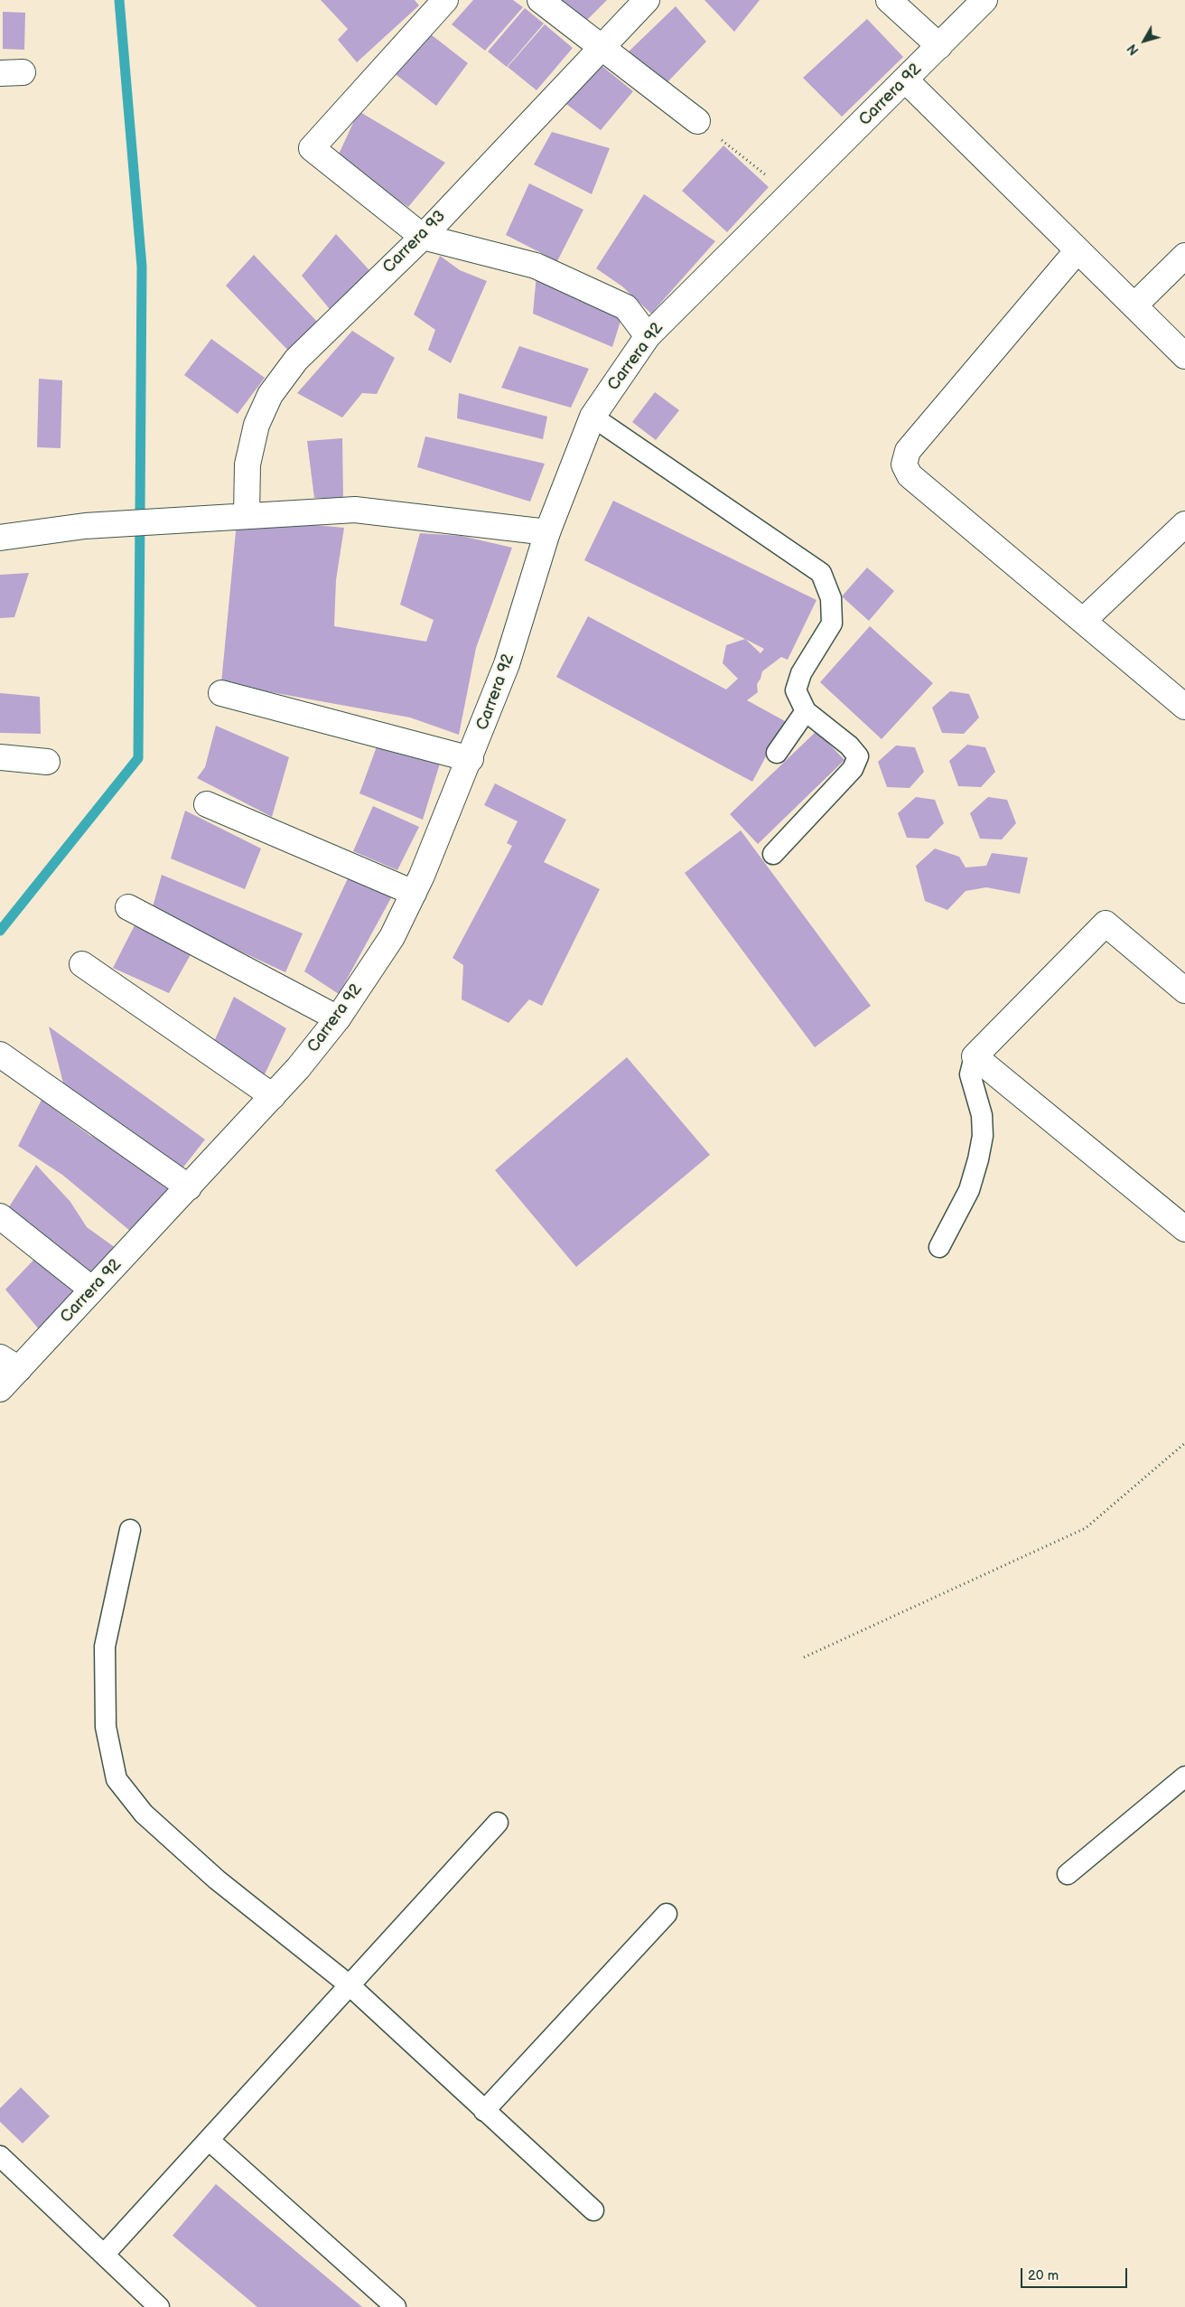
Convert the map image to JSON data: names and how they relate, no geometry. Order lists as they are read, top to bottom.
{
  "streets": {
    "street": ["Carrera 92", "Carrera 93"]
  },
  "scale_bar": "20 m",
  "north": "bottom left"
}
